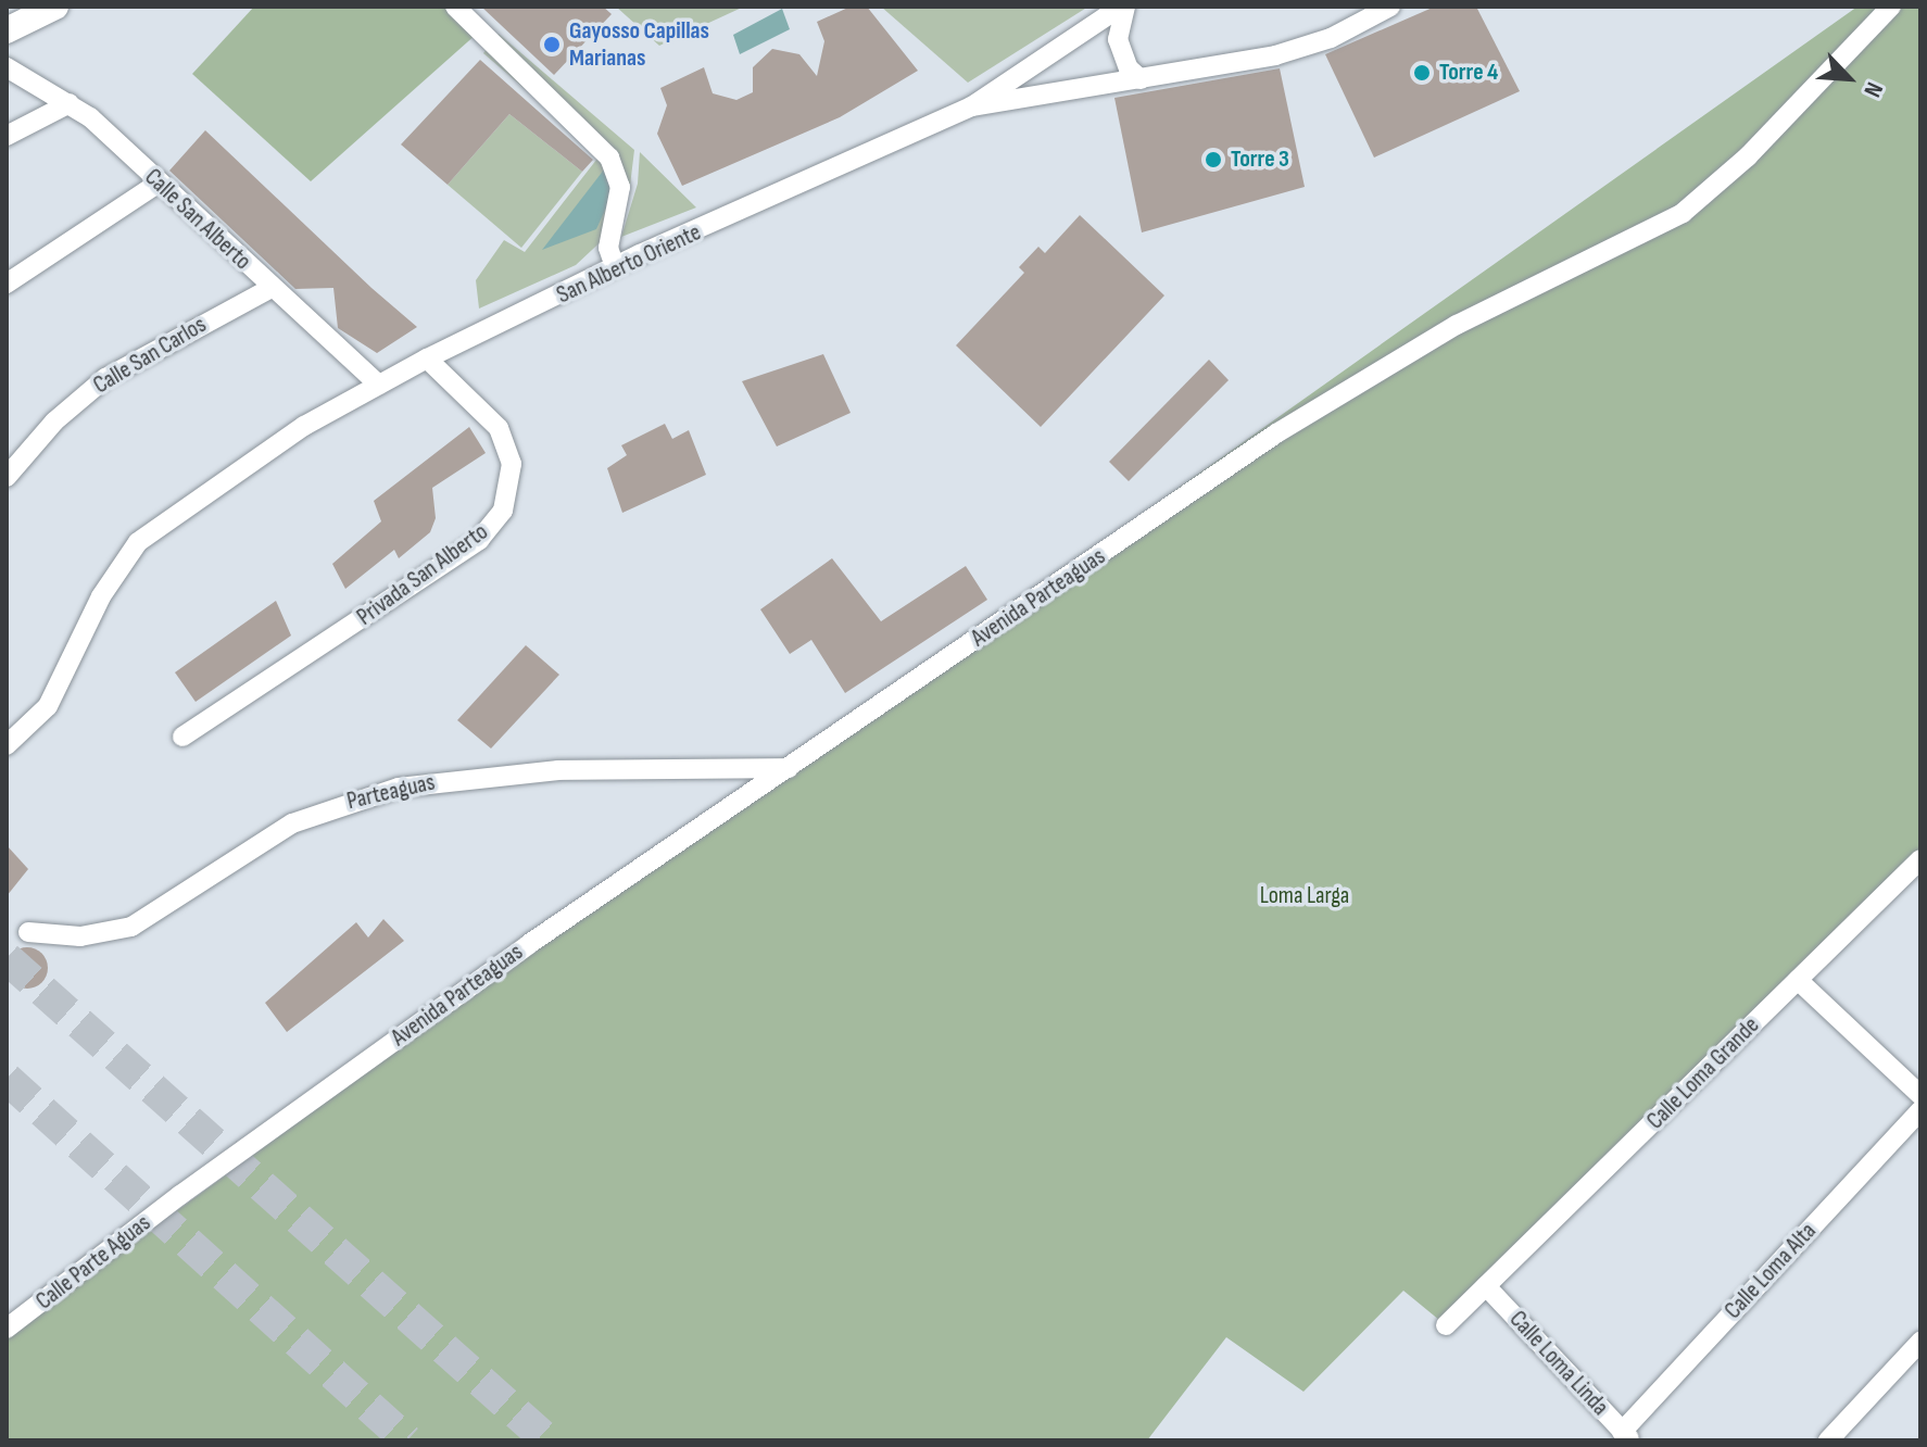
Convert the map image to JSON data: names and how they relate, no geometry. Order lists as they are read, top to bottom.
{
  "streets": {
    "street": [
      "Calle San Alberto",
      "San Alberto Oriente",
      "Calle San Carlos",
      "Privada San Alberto",
      "Avenida Parteaguas",
      "Parteaguas",
      "Calle Loma Grande",
      "Calle Parte Aguas",
      "Calle Loma Alta",
      "Calle Loma Linda"
    ]
  },
  "crossings": [
    ["Calle San Alberto", "San Alberto Oriente"],
    ["Calle San Alberto", "Calle San Carlos"],
    ["San Alberto Oriente", "Privada San Alberto"],
    ["Avenida Parteaguas", "Parteaguas"],
    ["Avenida Parteaguas", "Calle Parte Aguas"],
    ["Calle Loma Grande", "Calle Loma Linda"],
    ["Calle Loma Alta", "Calle Loma Linda"]
  ],
  "parks": ["Loma Larga"],
  "places": ["Gayosso Capillas Marianas", "Torre 4", "Torre 3"],
  "north": "bottom right"
}
